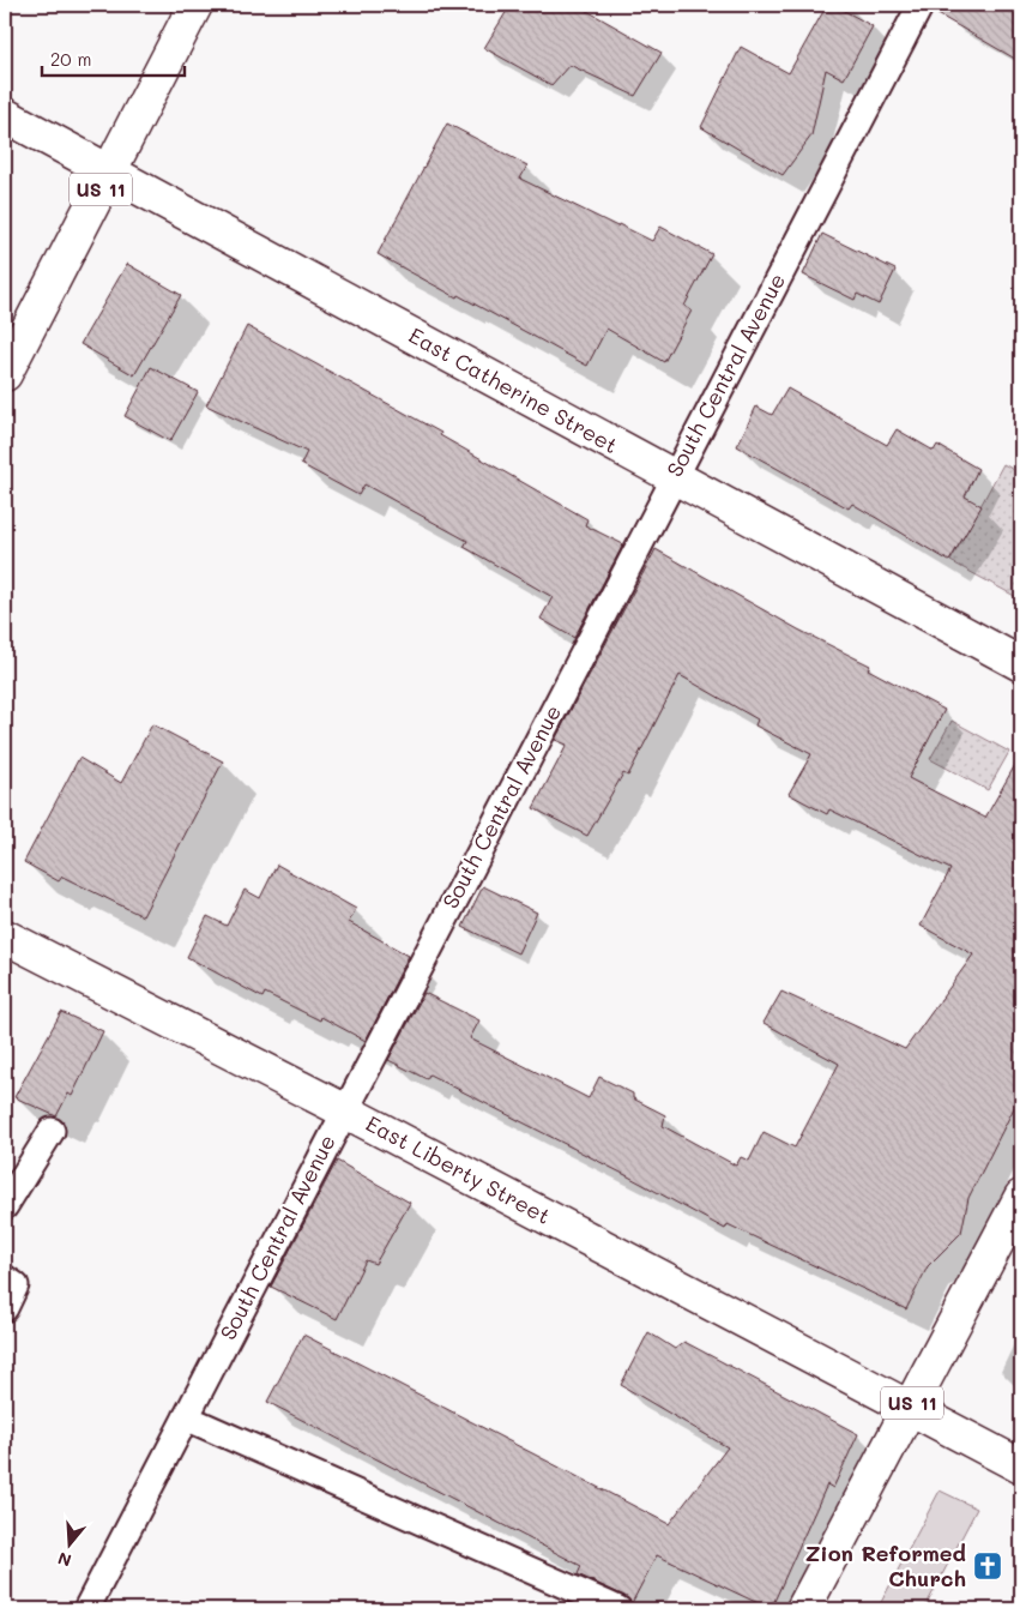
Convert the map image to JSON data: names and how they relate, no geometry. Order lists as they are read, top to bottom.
{
  "streets": {
    "street": ["US 11", "East Catherine Street", "East Liberty Street"],
    "lane": ["South Central Avenue"]
  },
  "crossings": [
    ["US 11", "East Catherine Street"],
    ["US 11", "East Liberty Street"],
    ["South Central Avenue", "East Catherine Street"],
    ["South Central Avenue", "East Liberty Street"]
  ],
  "places": {
    "church": ["Zion Reformed Church"]
  },
  "scale_bar": "20 m",
  "north": "bottom"
}
